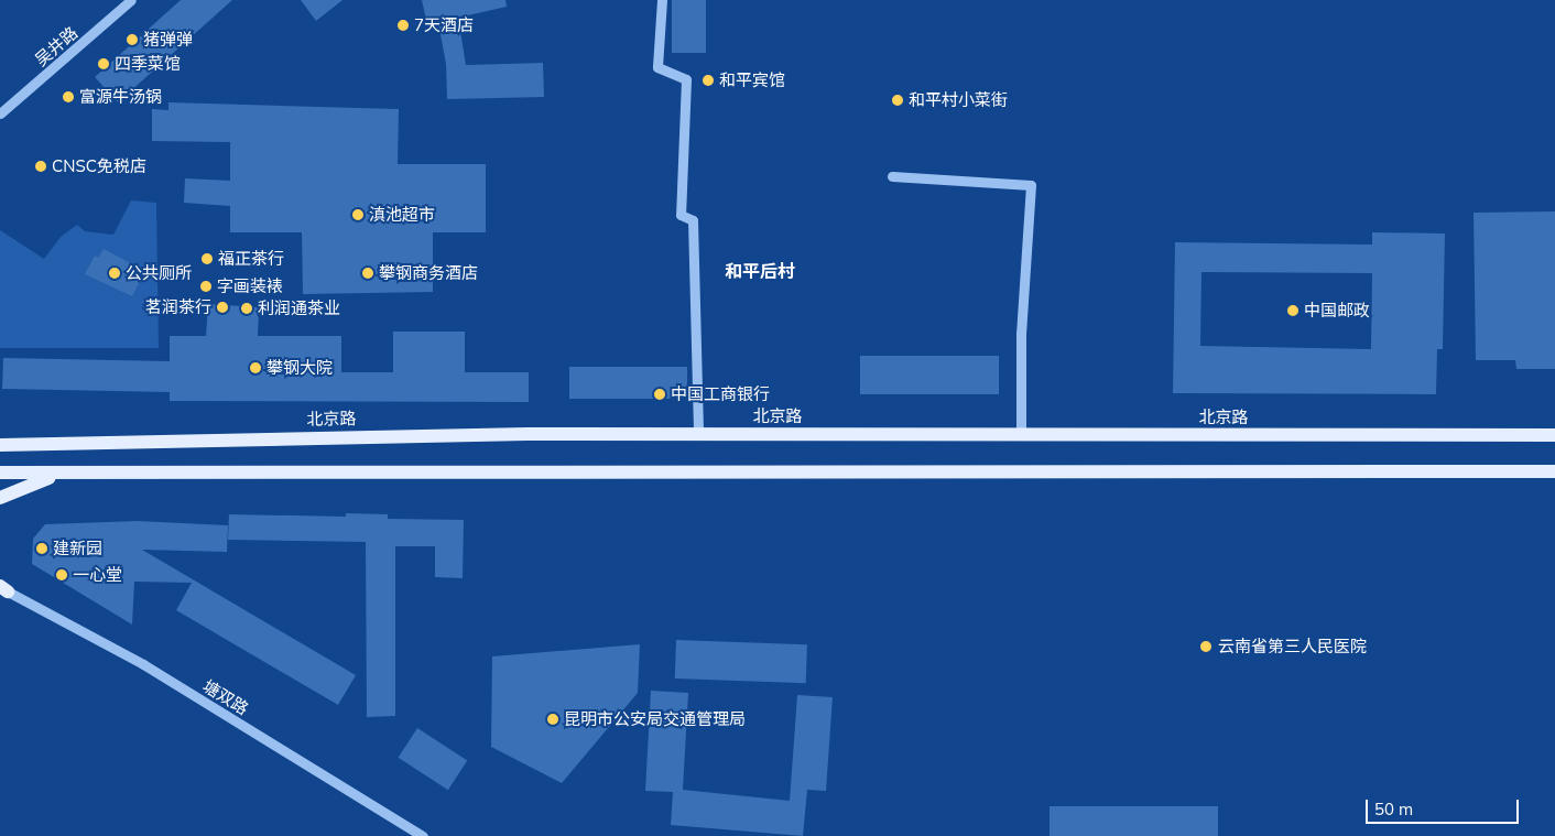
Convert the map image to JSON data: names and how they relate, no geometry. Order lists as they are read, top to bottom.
{
  "streets": {
    "main road": ["北京路"],
    "street": ["吴井路", "塘双路"]
  },
  "districts": ["和平后村"],
  "places": [
    "7天酒店",
    "猪弹弹",
    "四季菜馆",
    "和平宾馆",
    "富源牛汤锅",
    "和平村小菜街",
    "CNSC免税店",
    "滇池超市",
    "福正茶行",
    "公共厕所",
    "攀钢商务酒店",
    "字画装裱",
    "茗润茶行",
    "利润通茶业",
    "中国邮政",
    "攀钢大院",
    "中国工商银行",
    "建新园",
    "一心堂",
    "云南省第三人民医院",
    "昆明市公安局交通管理局"
  ],
  "scale_bar": "50 m"
}
